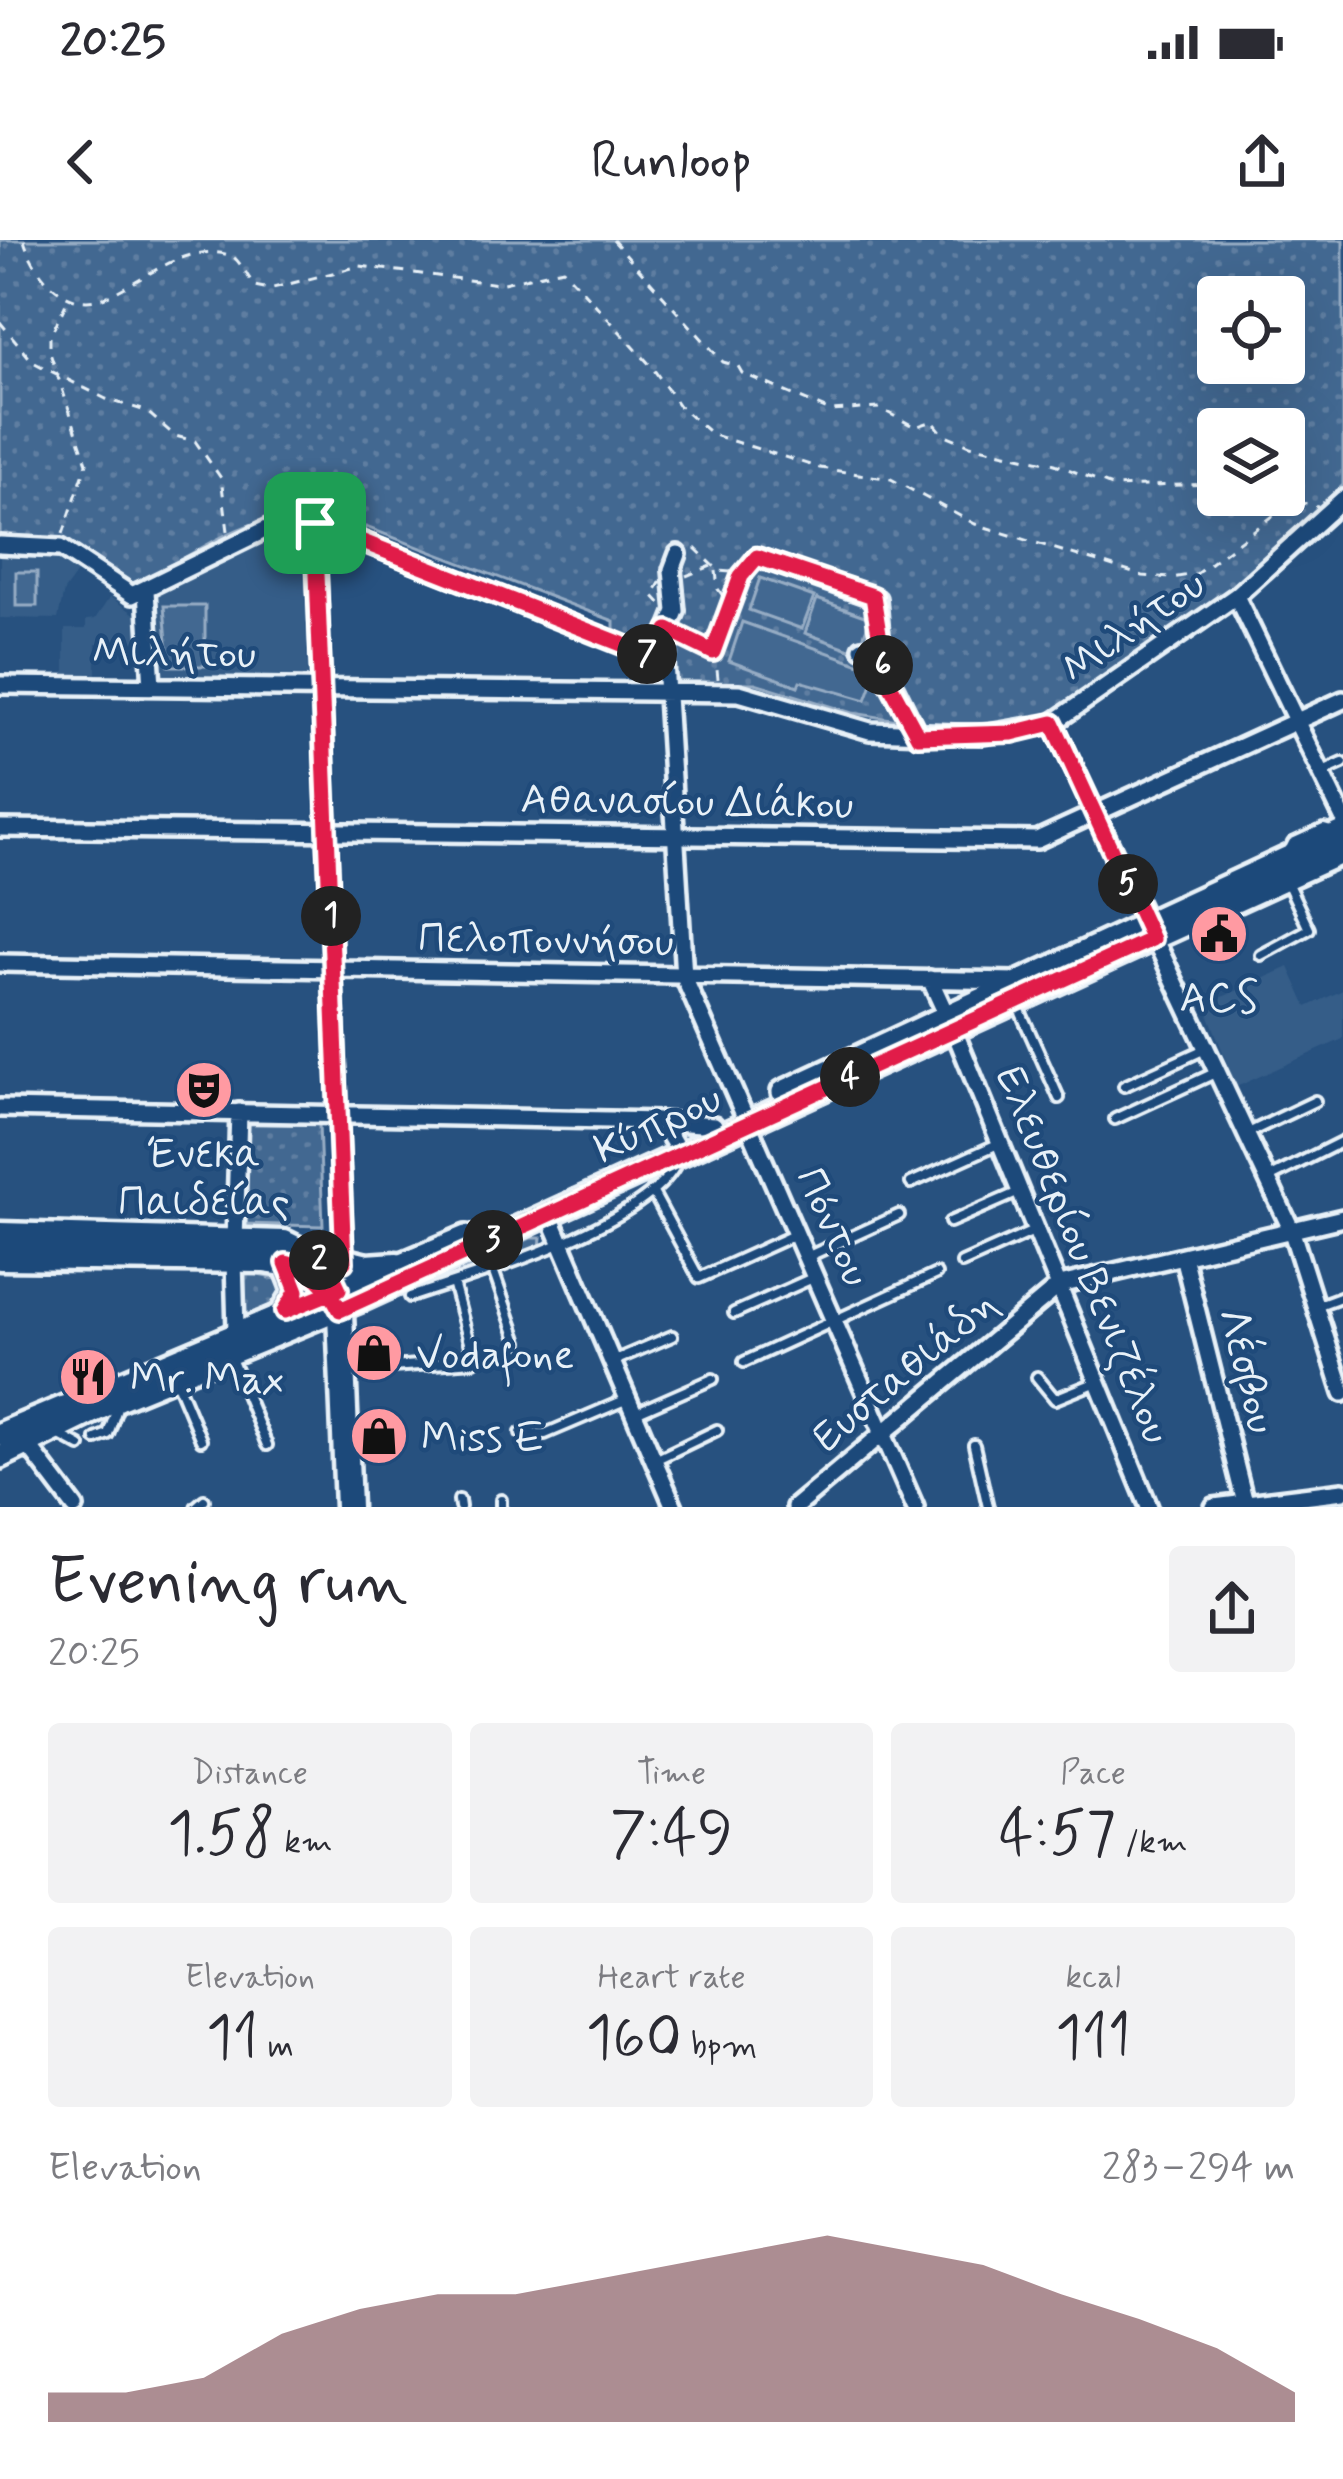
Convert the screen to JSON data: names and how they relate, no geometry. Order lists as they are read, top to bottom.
{
  "streets": {
    "main road": ["Κύπρου"],
    "street": [
      "Μιλήτου",
      "Αθανασίου Διάκου",
      "Πελοποννήσου",
      "Πόντου",
      "Ελευθερίου Βενιζέλου",
      "Ευσταθιάδη",
      "Λέσβου"
    ]
  },
  "crossings": [
    ["Πελοποννήσου", "Κύπρου"],
    ["Πελοποννήσου", "Πόντου"],
    ["Πελοποννήσου", "Ελευθερίου Βενιζέλου"],
    ["Κύπρου", "Πόντου"],
    ["Κύπρου", "Ελευθερίου Βενιζέλου"],
    ["Πόντου", "Ευσταθιάδη"],
    ["Ελευθερίου Βενιζέλου", "Ευσταθιάδη"]
  ],
  "places": {
    "public building": ["ACS"],
    "theatre": ["Ένεκα Παιδείας"],
    "shop": ["Vodafone", "Miss E"],
    "restaurant": ["Mr. Max"]
  },
  "page": {
    "status": "20:25",
    "header": "Runloop",
    "pins": [
      "7",
      "6",
      "5",
      "1",
      "4",
      "3",
      "2"
    ],
    "heading": ["Evening run", "20:25"],
    "stats": [
      ["Distance", "1.58 km"],
      ["Time", "7:49"],
      ["Pace", "4:57 /km"],
      ["Elevation", "11 m"],
      ["Heart rate", "160 bpm"],
      ["kcal", "111"]
    ],
    "chart": ["Elevation", "283–294 m"]
  }
}
